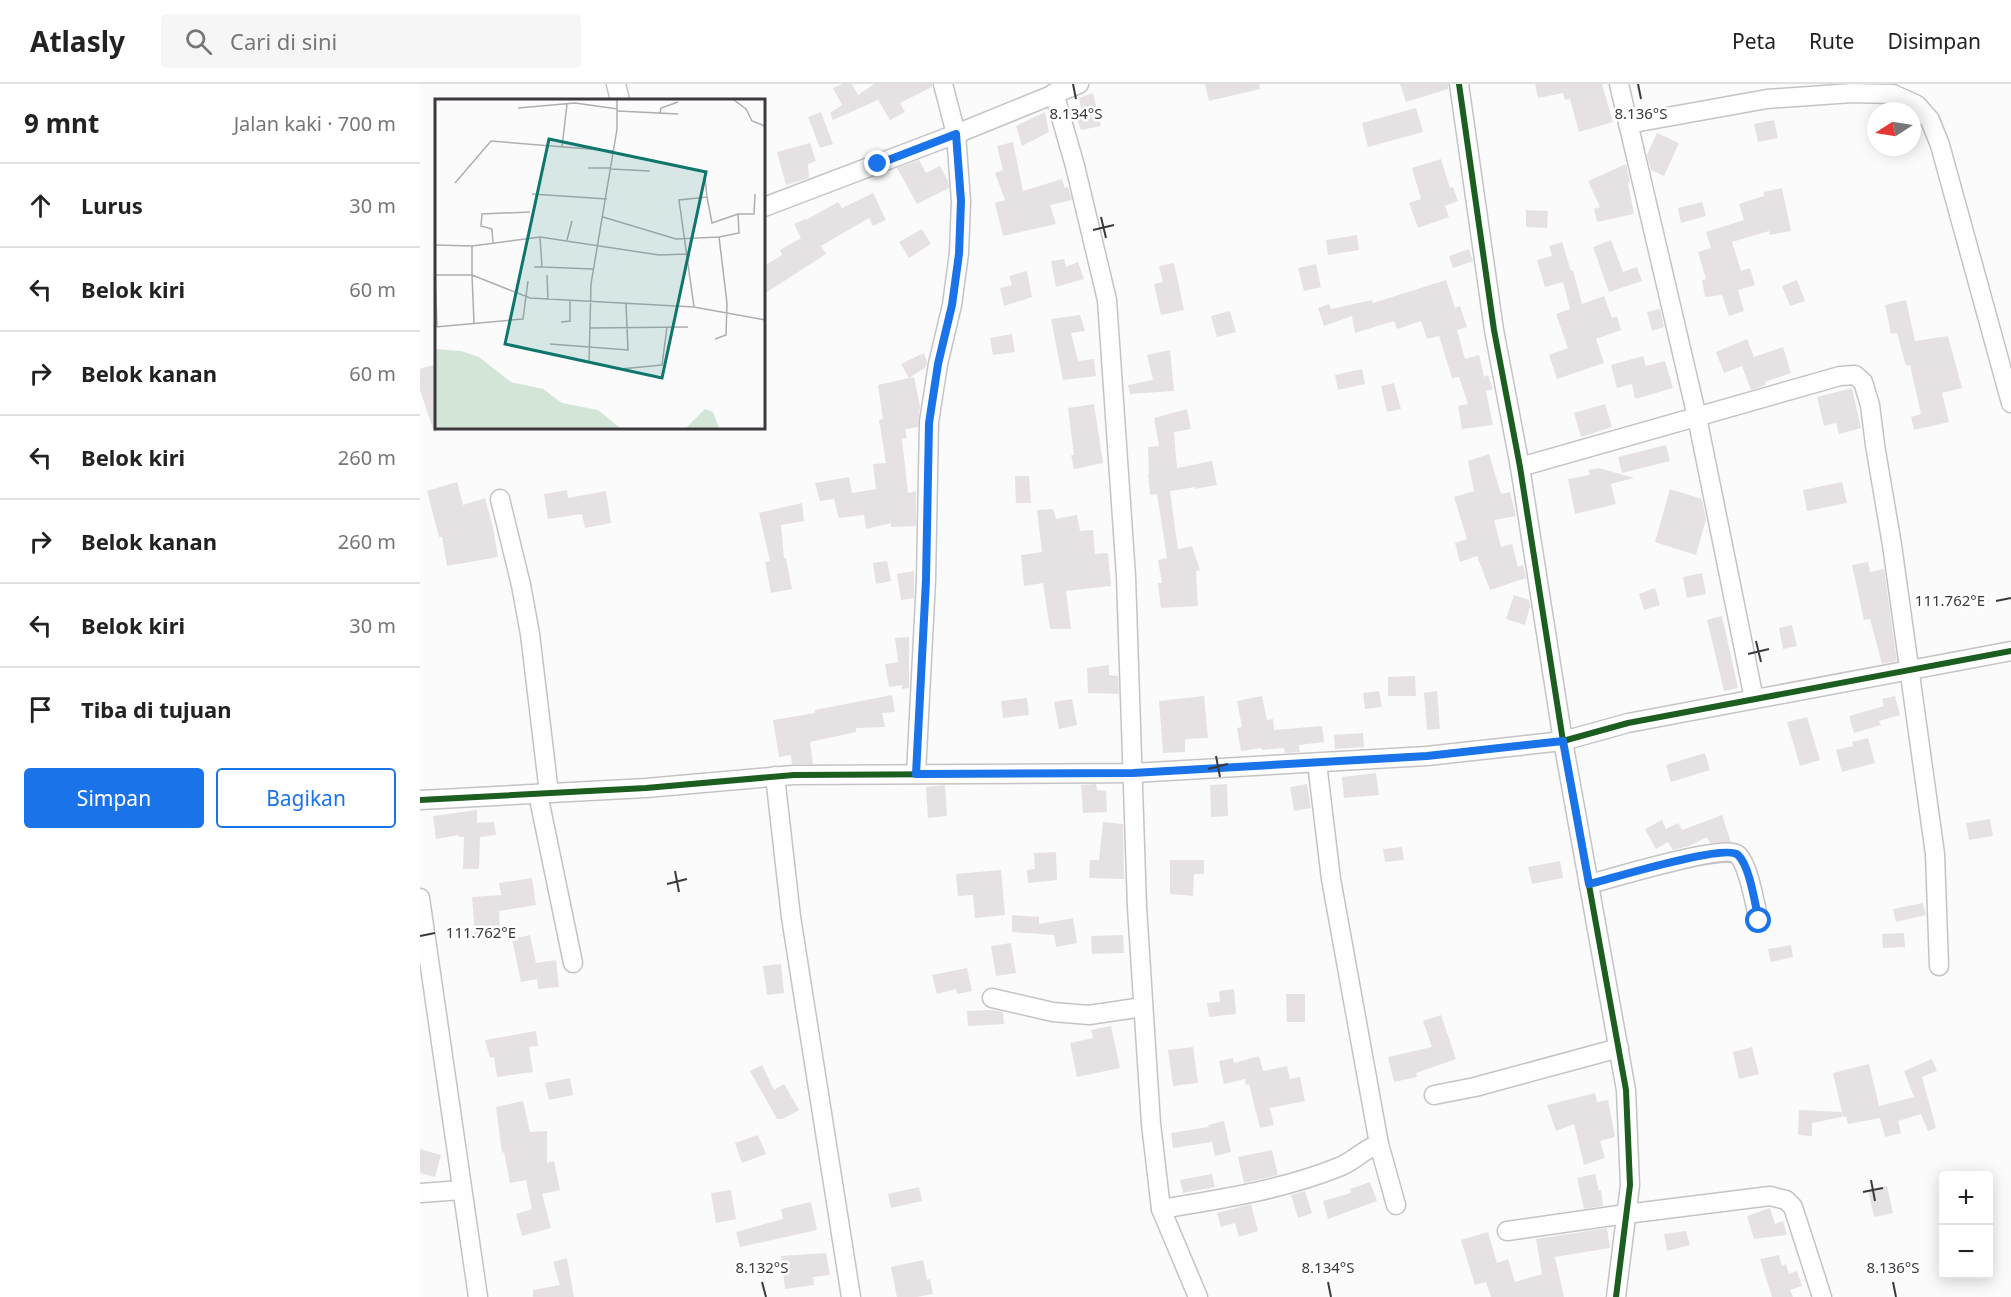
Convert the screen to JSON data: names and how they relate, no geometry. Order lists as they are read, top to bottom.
{
  "north": "left",
  "page": {
    "header": "Atlasly",
    "search": "Cari di sini",
    "nav": ["Peta", "Rute", "Disimpan"],
    "heading": ["9 mnt", "Jalan kaki · 700 m"],
    "list": [
      ["Lurus", "30 m"],
      ["Belok kiri", "60 m"],
      ["Belok kanan", "60 m"],
      ["Belok kiri", "260 m"],
      ["Belok kanan", "260 m"],
      ["Belok kiri", "30 m"],
      "Tiba di tujuan"
    ],
    "buttons": ["Simpan", "Bagikan"],
    "map_buttons": ["+", "−"]
  },
  "coordinates": [
    "8.134°S",
    "8.136°S",
    "111.762°E",
    "8.132°S"
  ]
}
